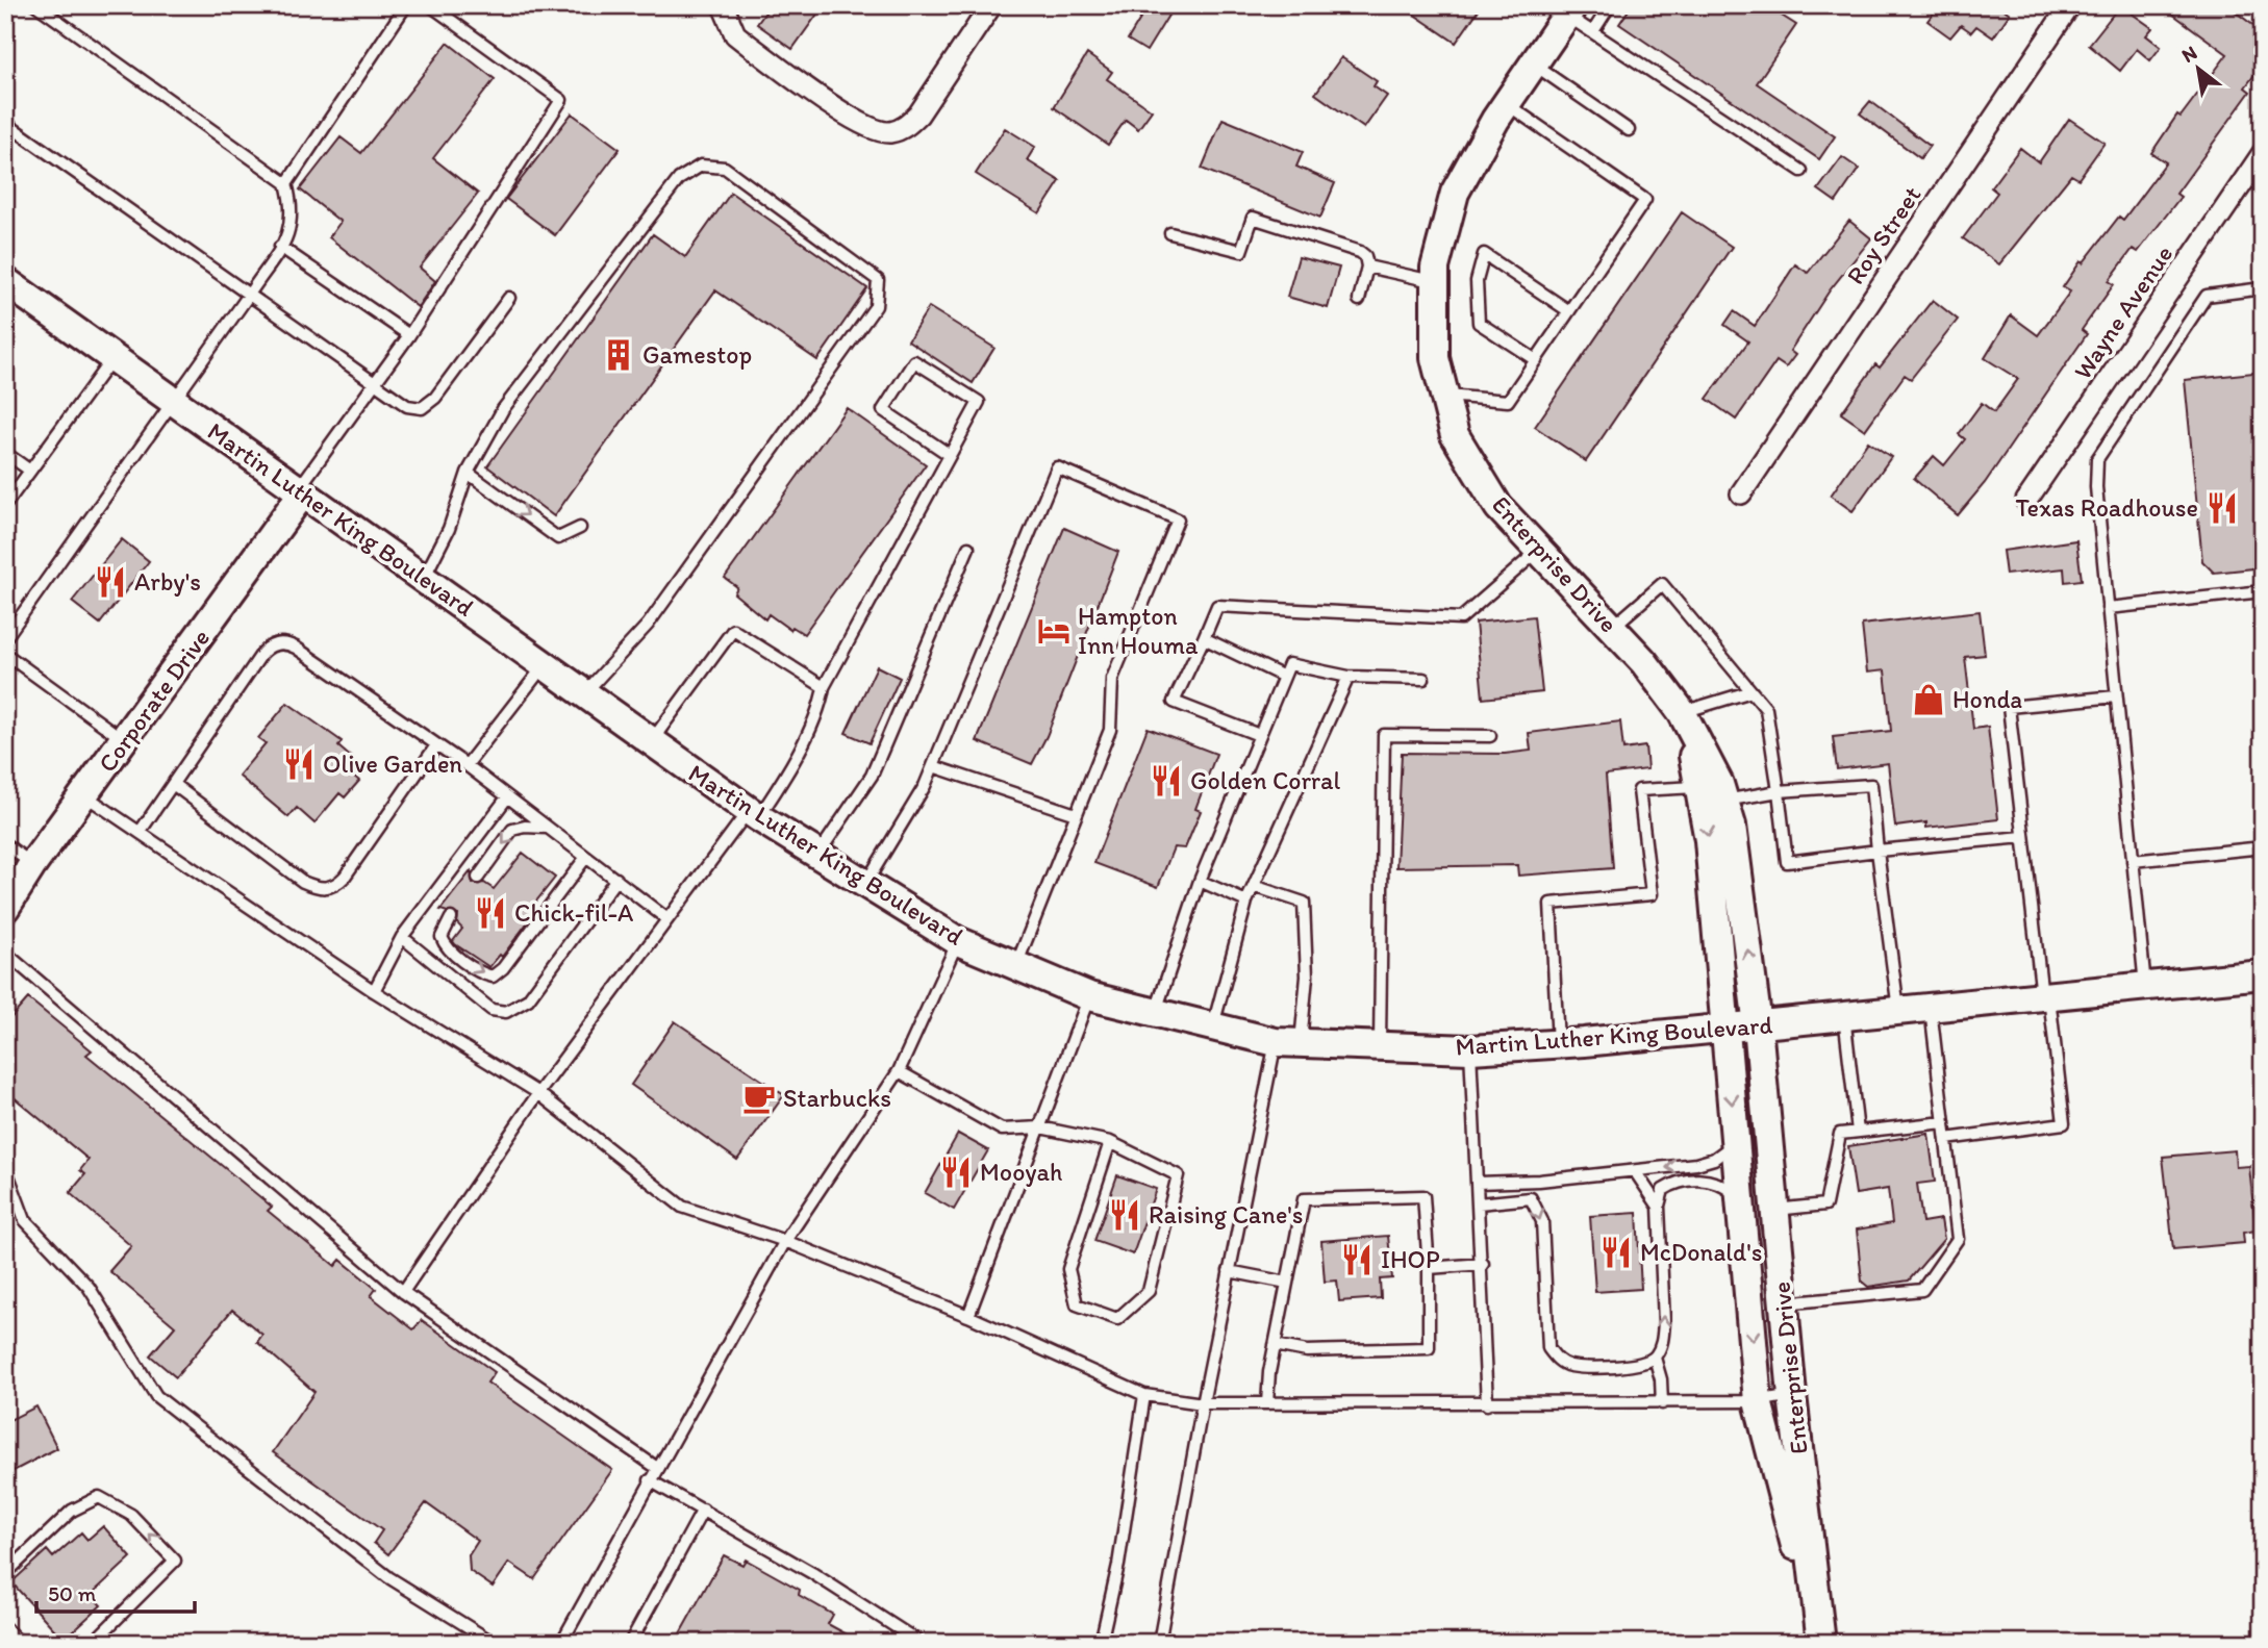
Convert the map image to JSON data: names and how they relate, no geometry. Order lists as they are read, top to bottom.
{
  "streets": {
    "street": [
      "Roy Street",
      "Wayne Avenue",
      "Martin Luther King Boulevard",
      "Enterprise Drive",
      "Corporate Drive"
    ]
  },
  "crossings": [
    ["Martin Luther King Boulevard", "Enterprise Drive"],
    ["Martin Luther King Boulevard", "Corporate Drive"]
  ],
  "places": {
    "building": ["Gamestop"],
    "restaurant": [
      "Texas Roadhouse",
      "Arby's",
      "Olive Garden",
      "Golden Corral",
      "Chick-fil-A",
      "Mooyah",
      "Raising Cane's",
      "McDonald's",
      "IHOP"
    ],
    "hotel": ["Hampton Inn Houma"],
    "shop": ["Honda"],
    "cafe": ["Starbucks"]
  },
  "scale_bar": "50 m",
  "north": "top left"
}
